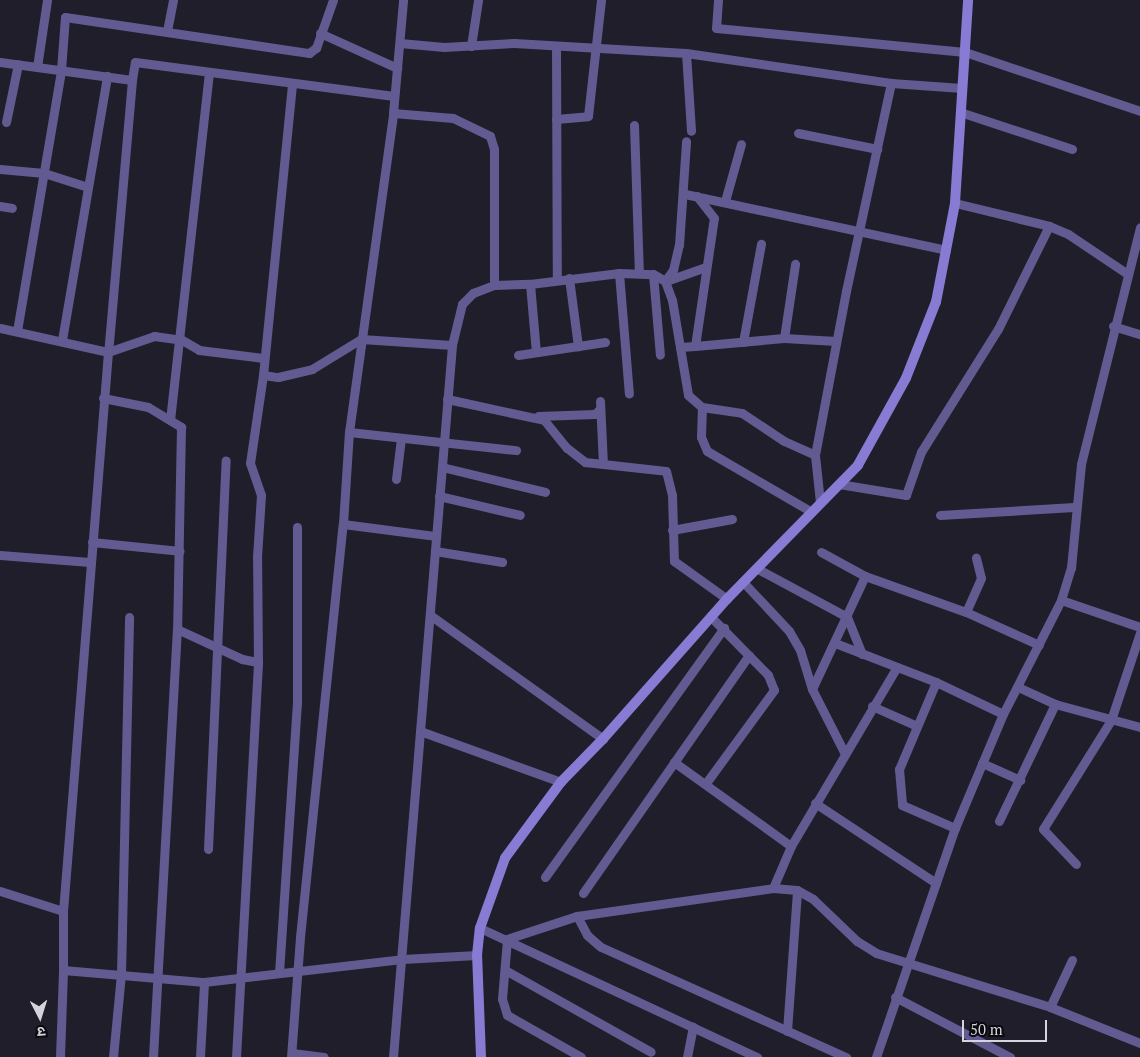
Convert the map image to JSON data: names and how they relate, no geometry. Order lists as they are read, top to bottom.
{
  "scale_bar": "50 m",
  "north": "bottom"
}
